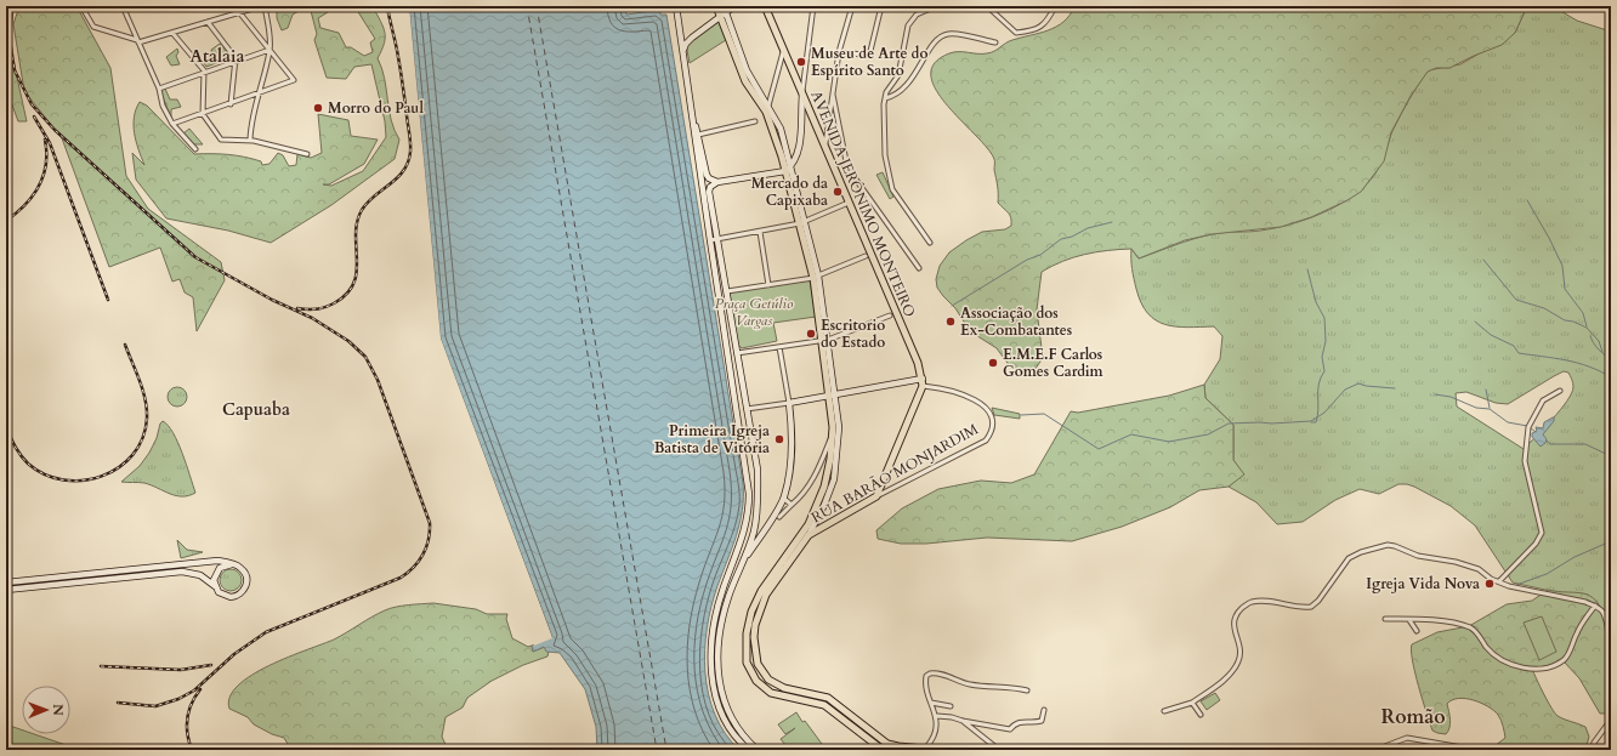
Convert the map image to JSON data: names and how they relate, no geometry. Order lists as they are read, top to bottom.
{
  "streets": {
    "main road": ["AVENIDA JERÔNIMO MONTEIRO", "RUA BARÃO MONJARDIM"]
  },
  "crossings": [
    ["AVENIDA JERÔNIMO MONTEIRO", "RUA BARÃO MONJARDIM"]
  ],
  "districts": ["Atalaia", "Capuaba", "Romão"],
  "parks": ["Praça Getúlio Vargas"],
  "places": [
    "Museu de Arte do Espírito Santo",
    "Morro do Paul",
    "Mercado da Capixaba",
    "Associação dos Ex-Combatantes",
    "Escritorio do Estado",
    "E.M.E.F Carlos Gomes Cardim",
    "Primeira Igreja Batista de Vitória",
    "Igreja Vida Nova"
  ],
  "north": "right"
}
